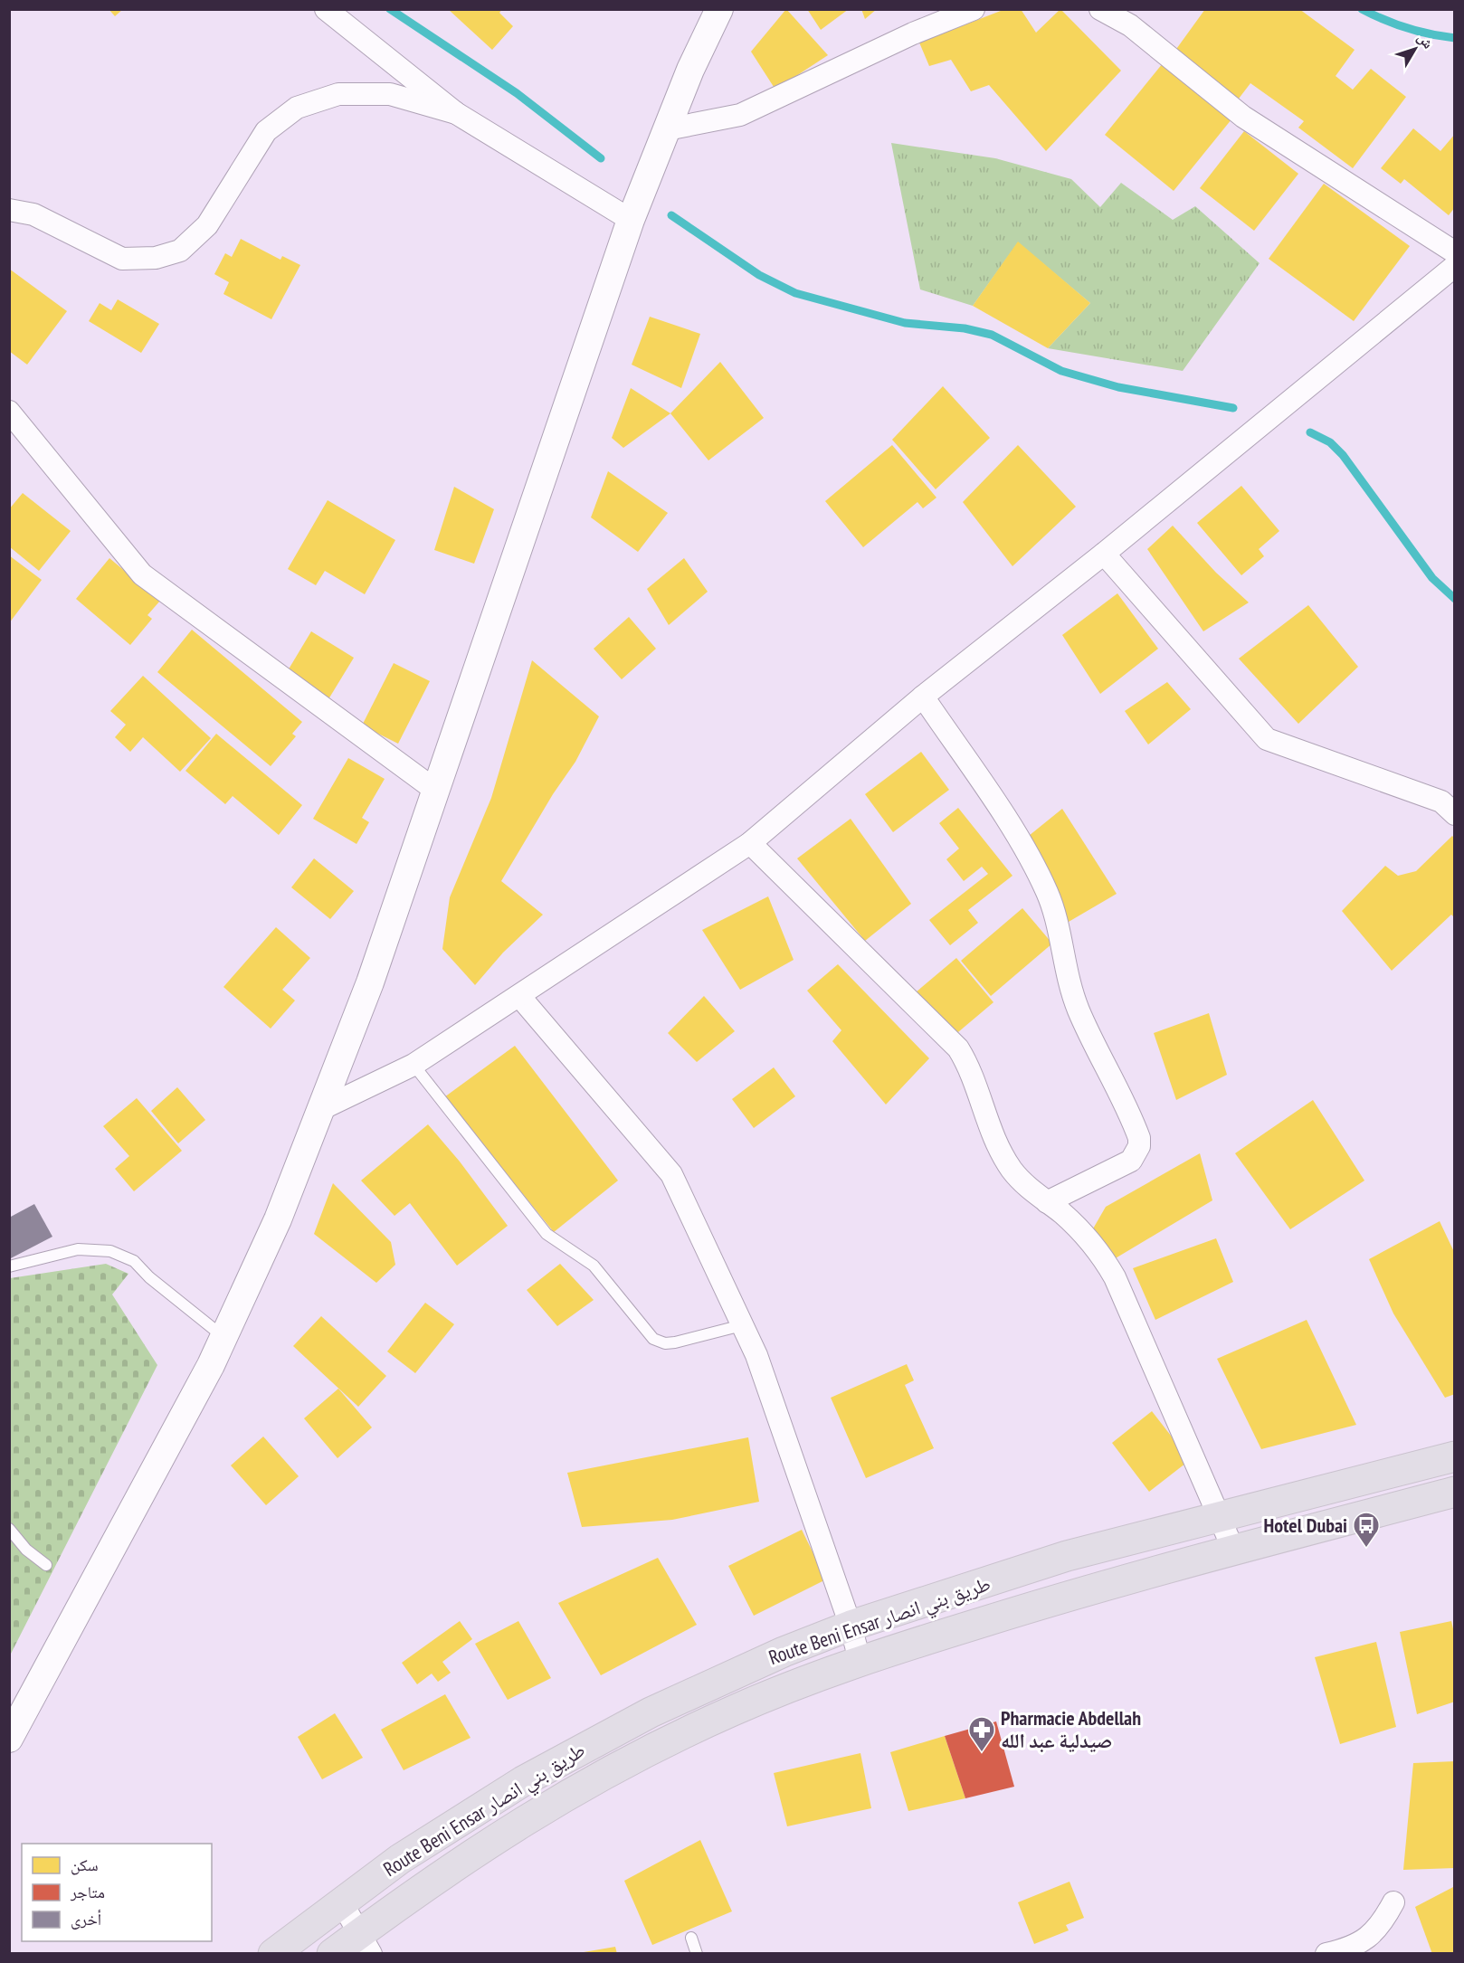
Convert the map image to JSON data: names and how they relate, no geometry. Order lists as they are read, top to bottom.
{
  "streets": {
    "highway": ["Route Beni Ensar طريق بني انصار"]
  },
  "places": {
    "bus stop": ["Hotel Dubai"],
    "pharmacy": ["Pharmacie Abdellah صيدلية عبد الله"]
  },
  "legend": ["سكن", "متاجر", "أخرى"],
  "north": "top right"
}
